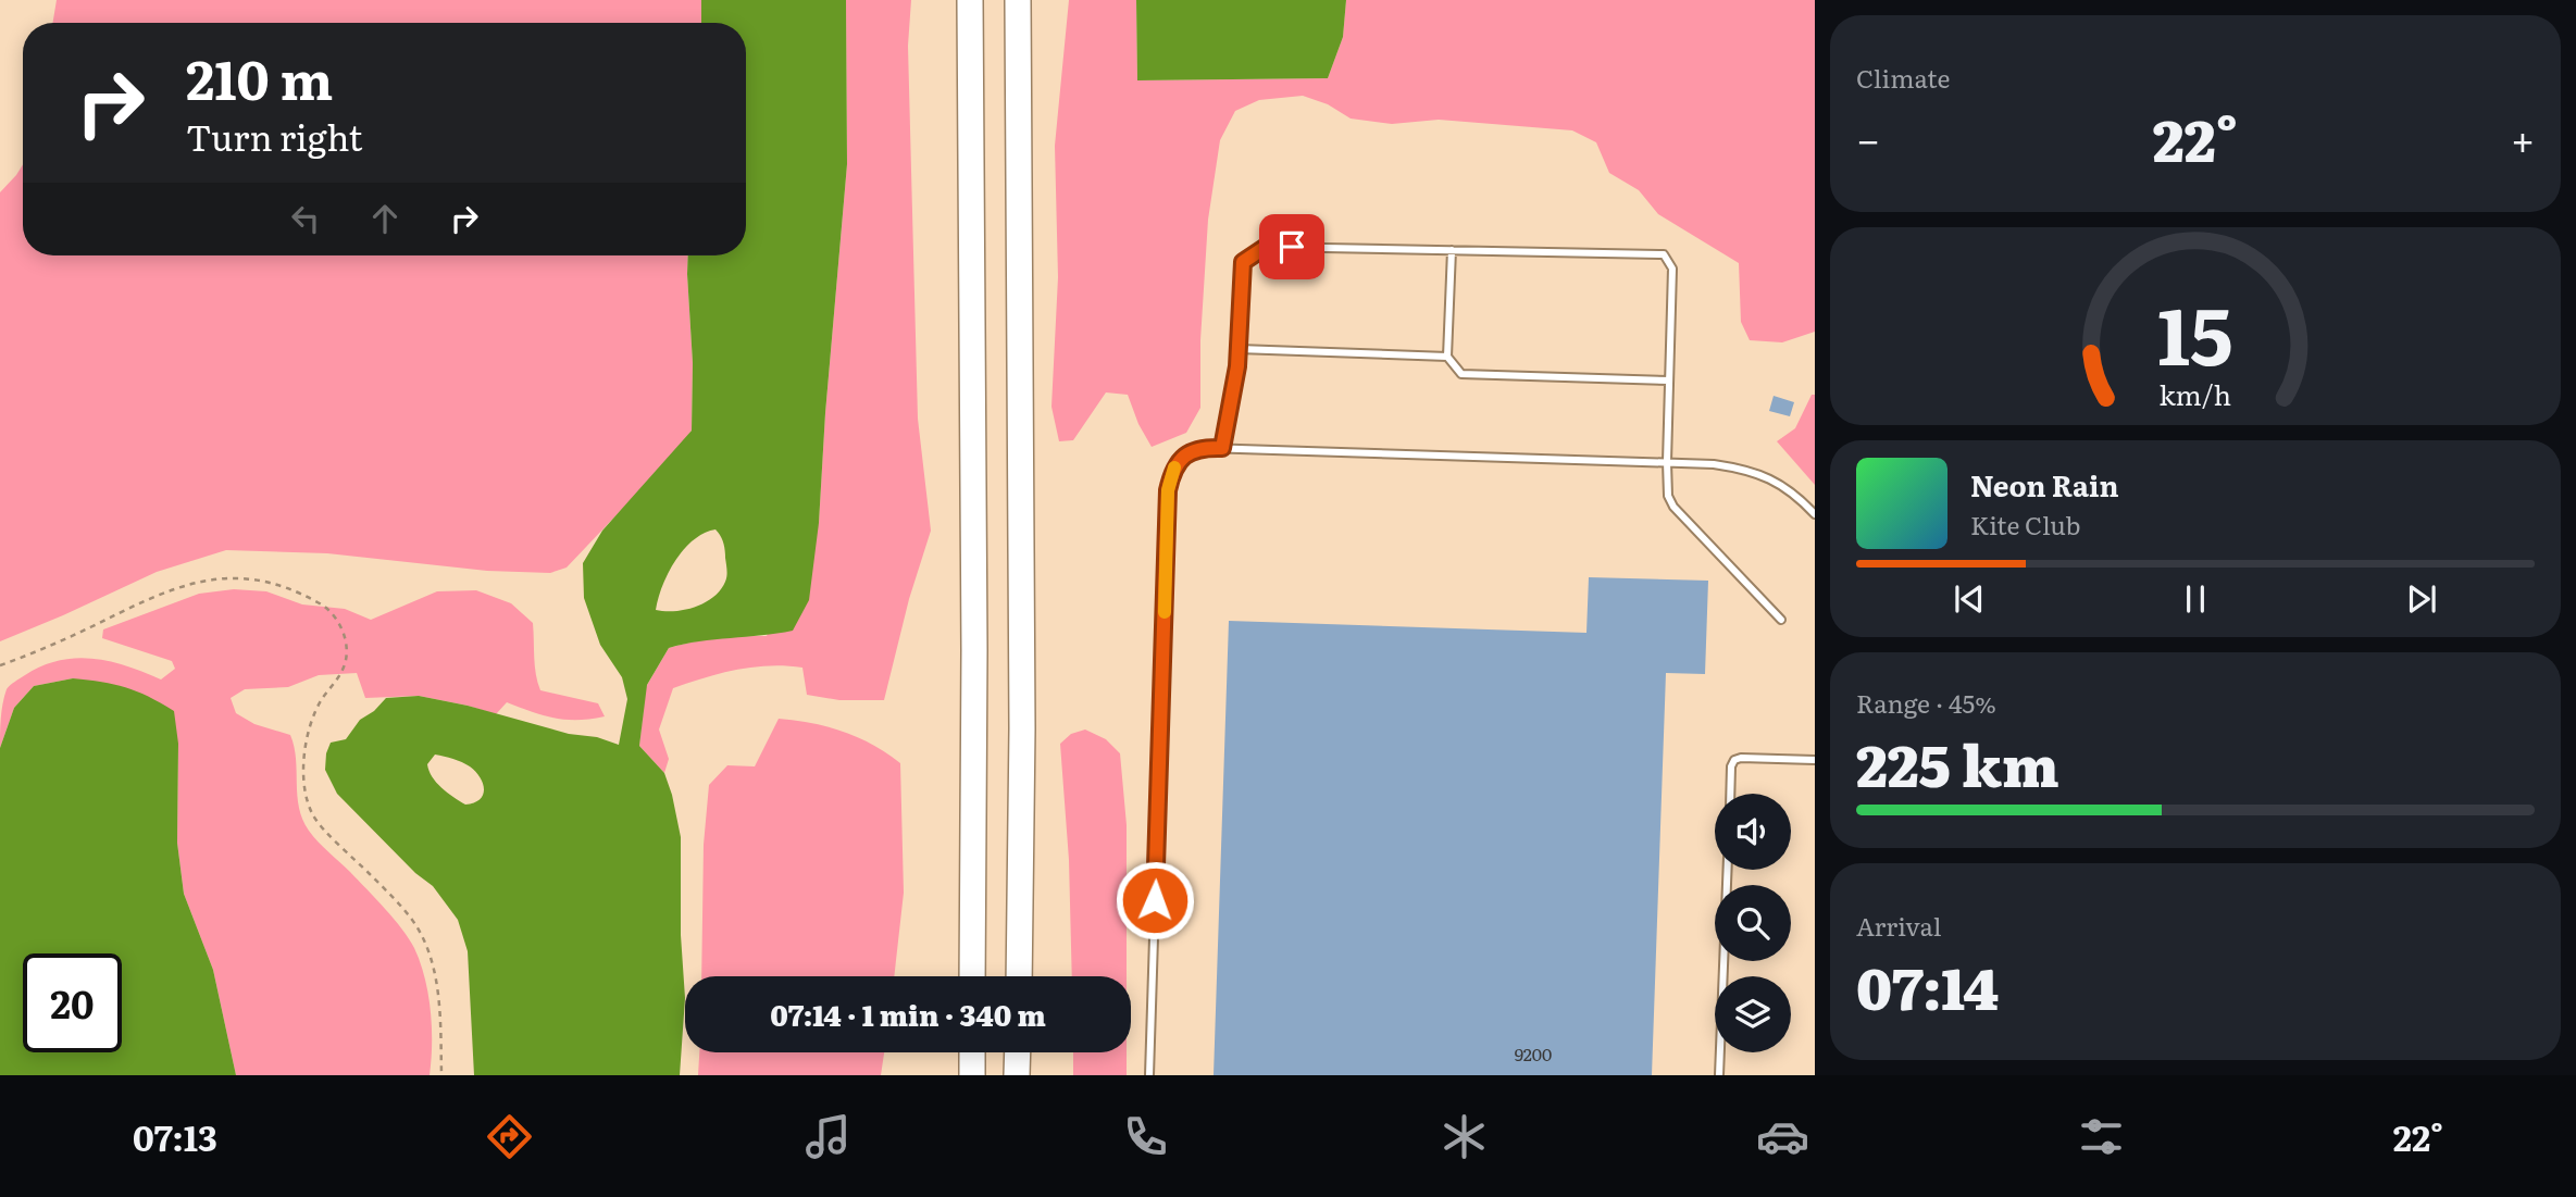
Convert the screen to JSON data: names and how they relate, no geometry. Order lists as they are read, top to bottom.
{
  "house_numbers": ["9200"],
  "page": {
    "tile": [
      "Climate",
      ["Range · 45%", "225 km"],
      ["Arrival", "07:14"]
    ],
    "turn": ["210 m", "Turn right"],
    "heat": ["−", "22°", "+"],
    "song": ["Neon Rain", "Kite Club"],
    "limit": "20",
    "trip": "07:14 · 1 min · 340 m",
    "tabs": ["07:13", "22°"],
    "gauge": ["15", "km/h"]
  }
}
